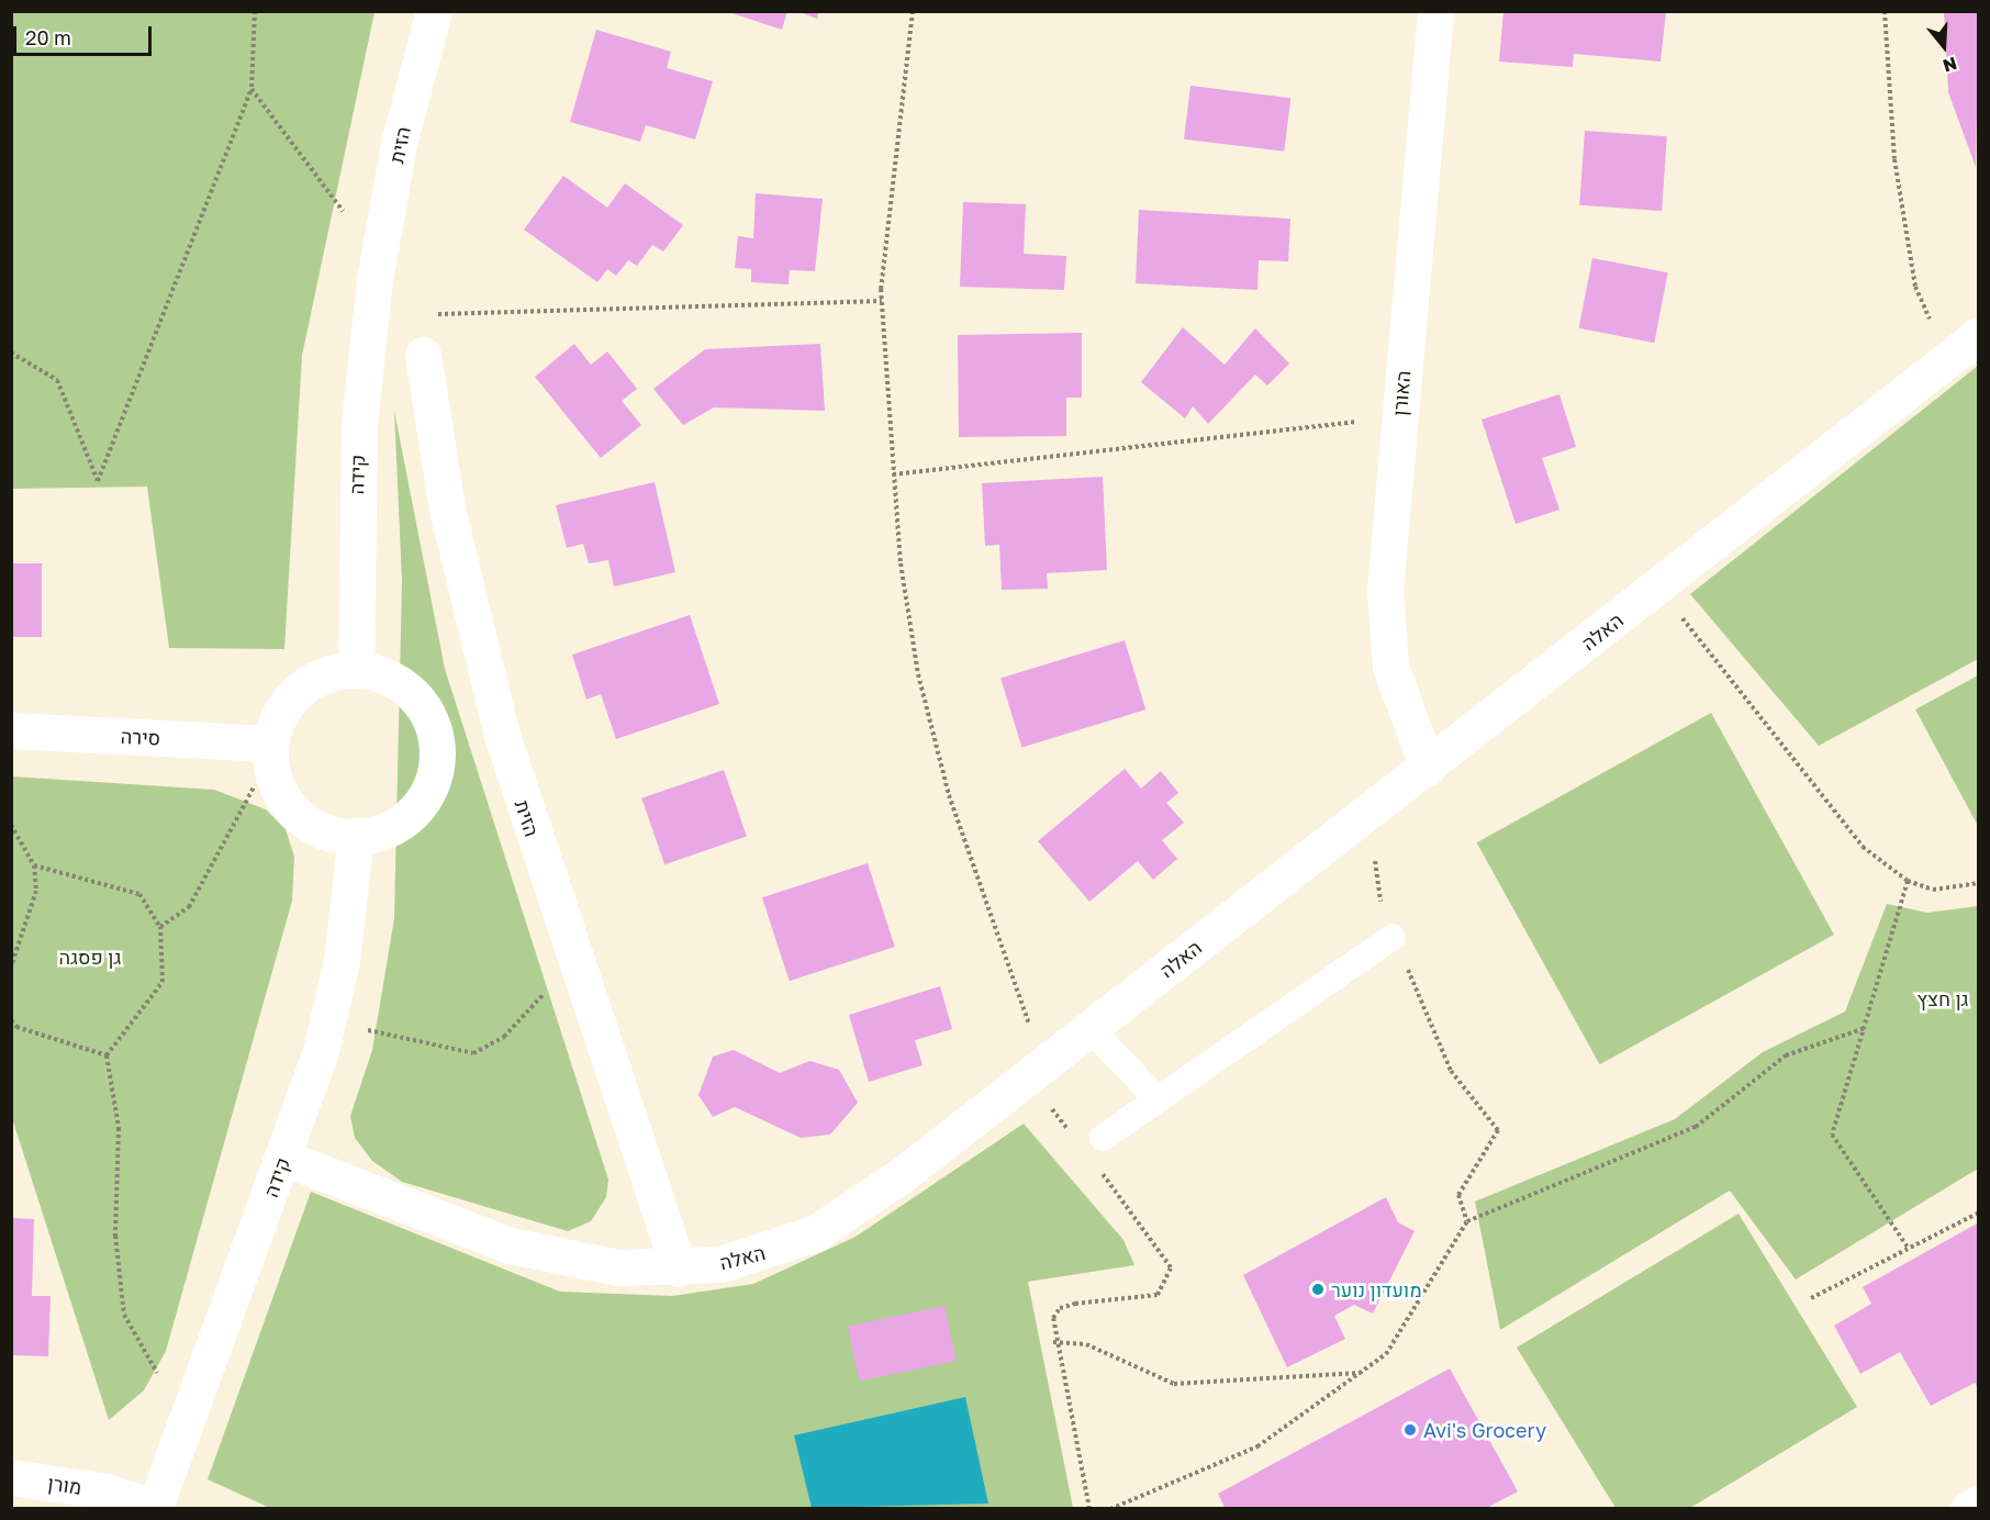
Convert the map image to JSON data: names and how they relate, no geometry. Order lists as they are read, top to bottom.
{
  "streets": {
    "street": [
      "הזית",
      "האורן",
      "קידה",
      "האלה",
      "סירה",
      "מורן"
    ]
  },
  "crossings": [
    ["הזית", "קידה"],
    ["הזית", "האלה"],
    ["האורן", "האלה"],
    ["קידה", "האלה"],
    ["קידה", "סירה"],
    ["קידה", "מורן"]
  ],
  "parks": ["גן פסגה", "גן חצץ"],
  "places": ["מועדון נוער", "Avi's Grocery"],
  "scale_bar": "20 m",
  "north": "bottom"
}
